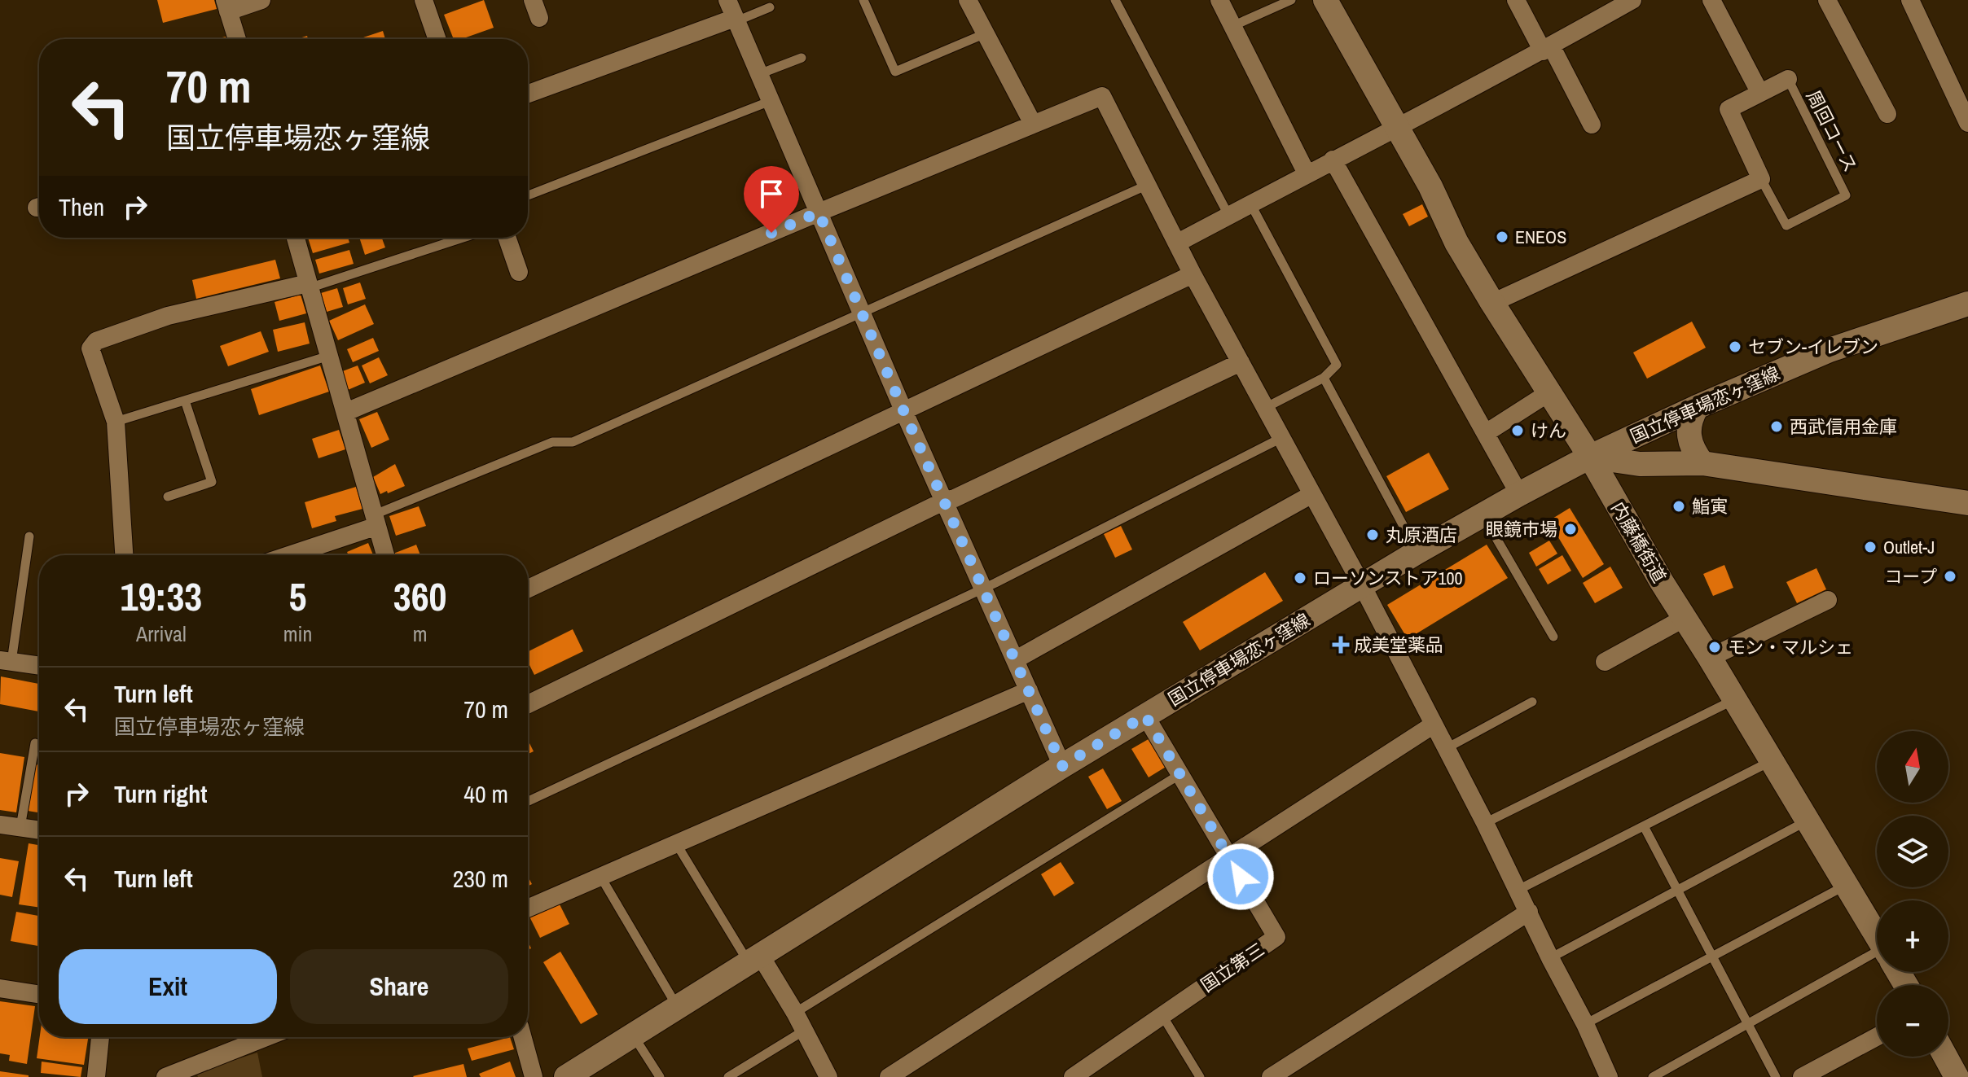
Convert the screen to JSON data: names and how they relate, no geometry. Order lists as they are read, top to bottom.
{
  "streets": {
    "main road": ["国立停車場恋ヶ窪線", "内藤橋街道"],
    "street": ["国立第三"],
    "lane": ["周回コース"]
  },
  "crossings": [
    ["国立停車場恋ヶ窪線", "内藤橋街道"],
    ["国立停車場恋ヶ窪線", "国立第三"]
  ],
  "places": {
    "other": [
      "ENEOS",
      "セブン-イレブン",
      "西武信用金庫",
      "けん",
      "鮨寅",
      "眼鏡市場",
      "丸原酒店",
      "Outlet-J",
      "コープ",
      "ローソンストア100",
      "モン・マルシェ"
    ],
    "health": ["成美堂薬品"]
  },
  "north": "top",
  "page": {
    "turn": ["70 m", "国立停車場恋ヶ窪線"],
    "then": "Then",
    "eta": [
      "19:33",
      "Arrival",
      "5",
      "min",
      "360",
      "m"
    ],
    "list": [
      {
        "name": "Turn left",
        "note": "国立停車場恋ヶ窪線",
        "value": "70 m"
      },
      {
        "name": "Turn right",
        "value": "40 m"
      },
      {
        "name": "Turn left",
        "value": "230 m"
      }
    ],
    "map_buttons": ["+", "−"],
    "buttons": ["Exit", "Share"]
  }
}
